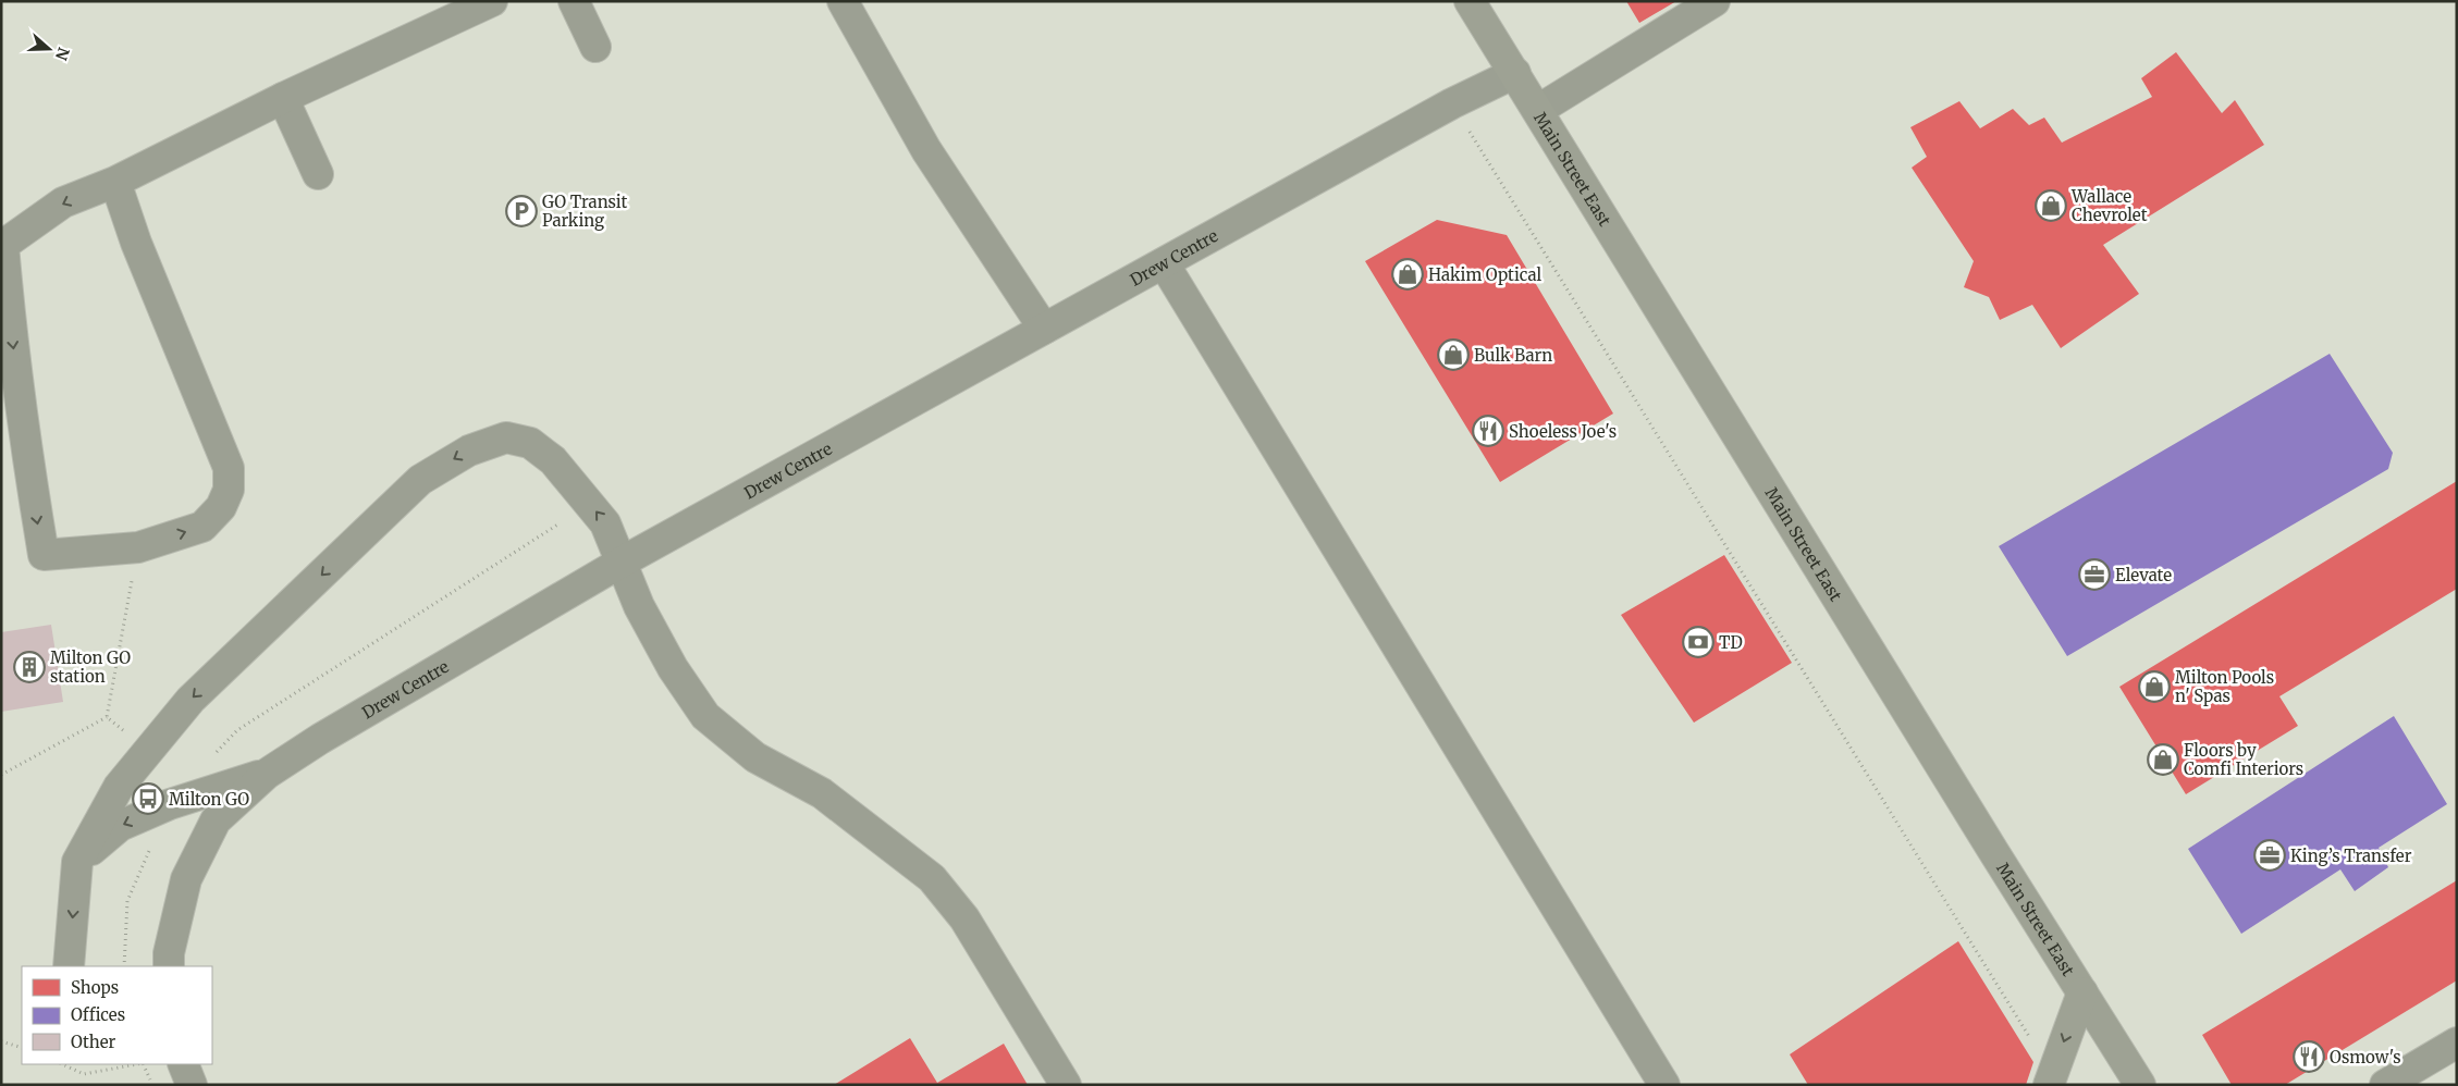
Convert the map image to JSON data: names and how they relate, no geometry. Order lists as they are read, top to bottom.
{
  "streets": {
    "main road": ["Main Street East"],
    "street": ["Drew Centre"]
  },
  "crossings": [
    ["Main Street East", "Drew Centre"]
  ],
  "places": {
    "shop": [
      "Wallace Chevrolet",
      "Hakim Optical",
      "Bulk Barn",
      "Milton Pools n' Spas",
      "Floors by Comfi Interiors"
    ],
    "parking": ["GO Transit Parking"],
    "restaurant": ["Shoeless Joe's", "Osmow's"],
    "office": ["Elevate", "King’s Transfer"],
    "bank": ["TD"],
    "building": ["Milton GO station"],
    "bus stop": ["Milton GO"]
  },
  "legend": ["Shops", "Offices", "Other"],
  "north": "right"
}
